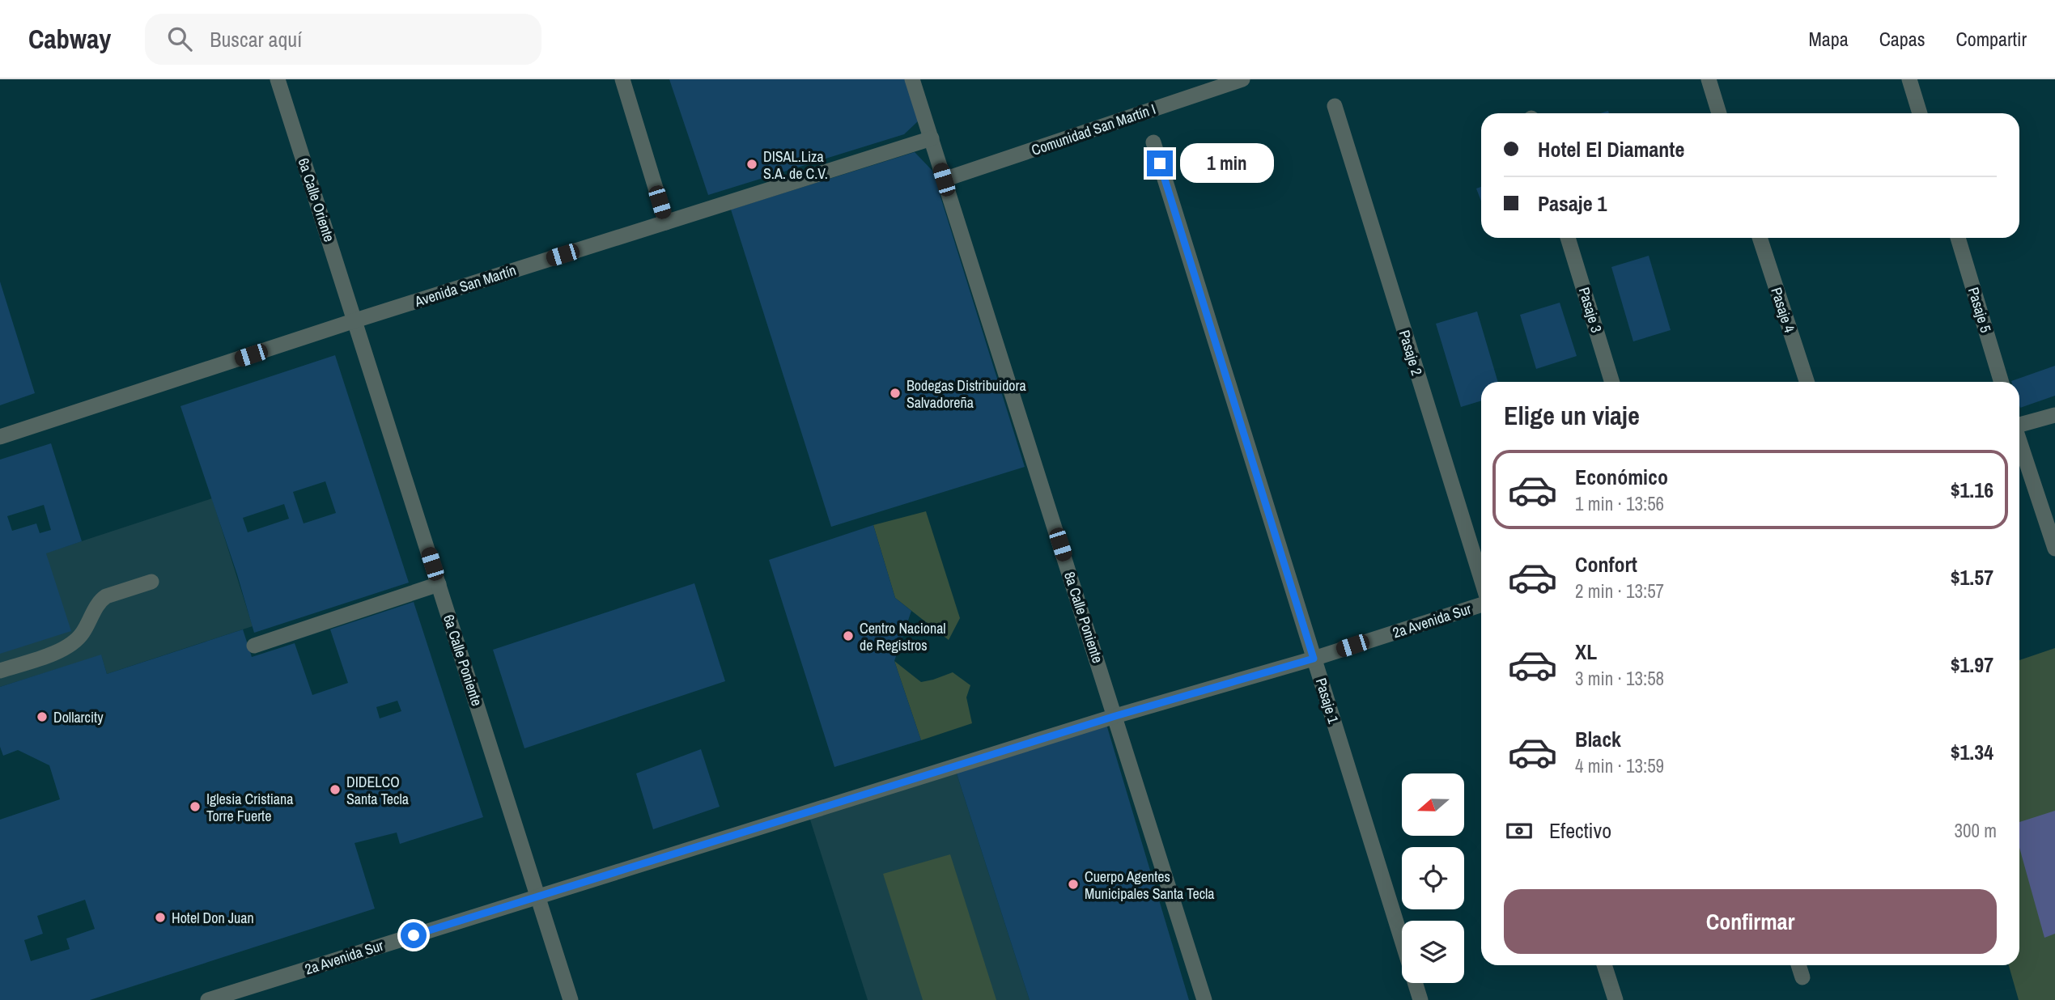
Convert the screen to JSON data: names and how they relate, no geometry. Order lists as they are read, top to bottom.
{
  "streets": {
    "street": [
      "Comunidad San Martín I",
      "6a Calle Oriente",
      "Avenida San Martín",
      "Pasaje 3",
      "Pasaje 4",
      "Pasaje 5",
      "Pasaje 2",
      "8a Calle Poniente",
      "2a Avenida Sur",
      "6a Calle Poniente",
      "Pasaje 1"
    ]
  },
  "crossings": [
    ["Comunidad San Martín I", "8a Calle Poniente"],
    ["6a Calle Oriente", "Avenida San Martín"],
    ["6a Calle Oriente", "6a Calle Poniente"],
    ["Avenida San Martín", "8a Calle Poniente"],
    ["Avenida San Martín", "6a Calle Poniente"],
    ["8a Calle Poniente", "2a Avenida Sur"],
    ["2a Avenida Sur", "6a Calle Poniente"],
    ["2a Avenida Sur", "Pasaje 1"]
  ],
  "places": [
    "DISAL.Liza S.A. de C.V.",
    "Bodegas Distribuidora Salvadoreña",
    "Centro Nacional de Registros",
    "Dollarcity",
    "DIDELCO Santa Tecla",
    "Iglesia Cristiana Torre Fuerte",
    "Cuerpo Agentes Municipales Santa Tecla",
    "Hotel Don Juan"
  ],
  "north": "left",
  "page": {
    "header": "Cabway",
    "search": "Buscar aquí",
    "nav": ["Mapa", "Capas", "Compartir"],
    "banner": ["Hotel El Diamante", "Pasaje 1"],
    "bubble": "1 min",
    "heading": "Elige un viaje",
    "list": [
      {
        "name": "Económico",
        "note": "1 min · 13:56",
        "value": "$1.16"
      },
      {
        "name": "Confort",
        "note": "2 min · 13:57",
        "value": "$1.57"
      },
      {
        "name": "XL",
        "note": "3 min · 13:58",
        "value": "$1.97"
      },
      {
        "name": "Black",
        "note": "4 min · 13:59",
        "value": "$1.34"
      }
    ],
    "pay": ["Efectivo", "300 m"],
    "buttons": "Confirmar"
  }
}
